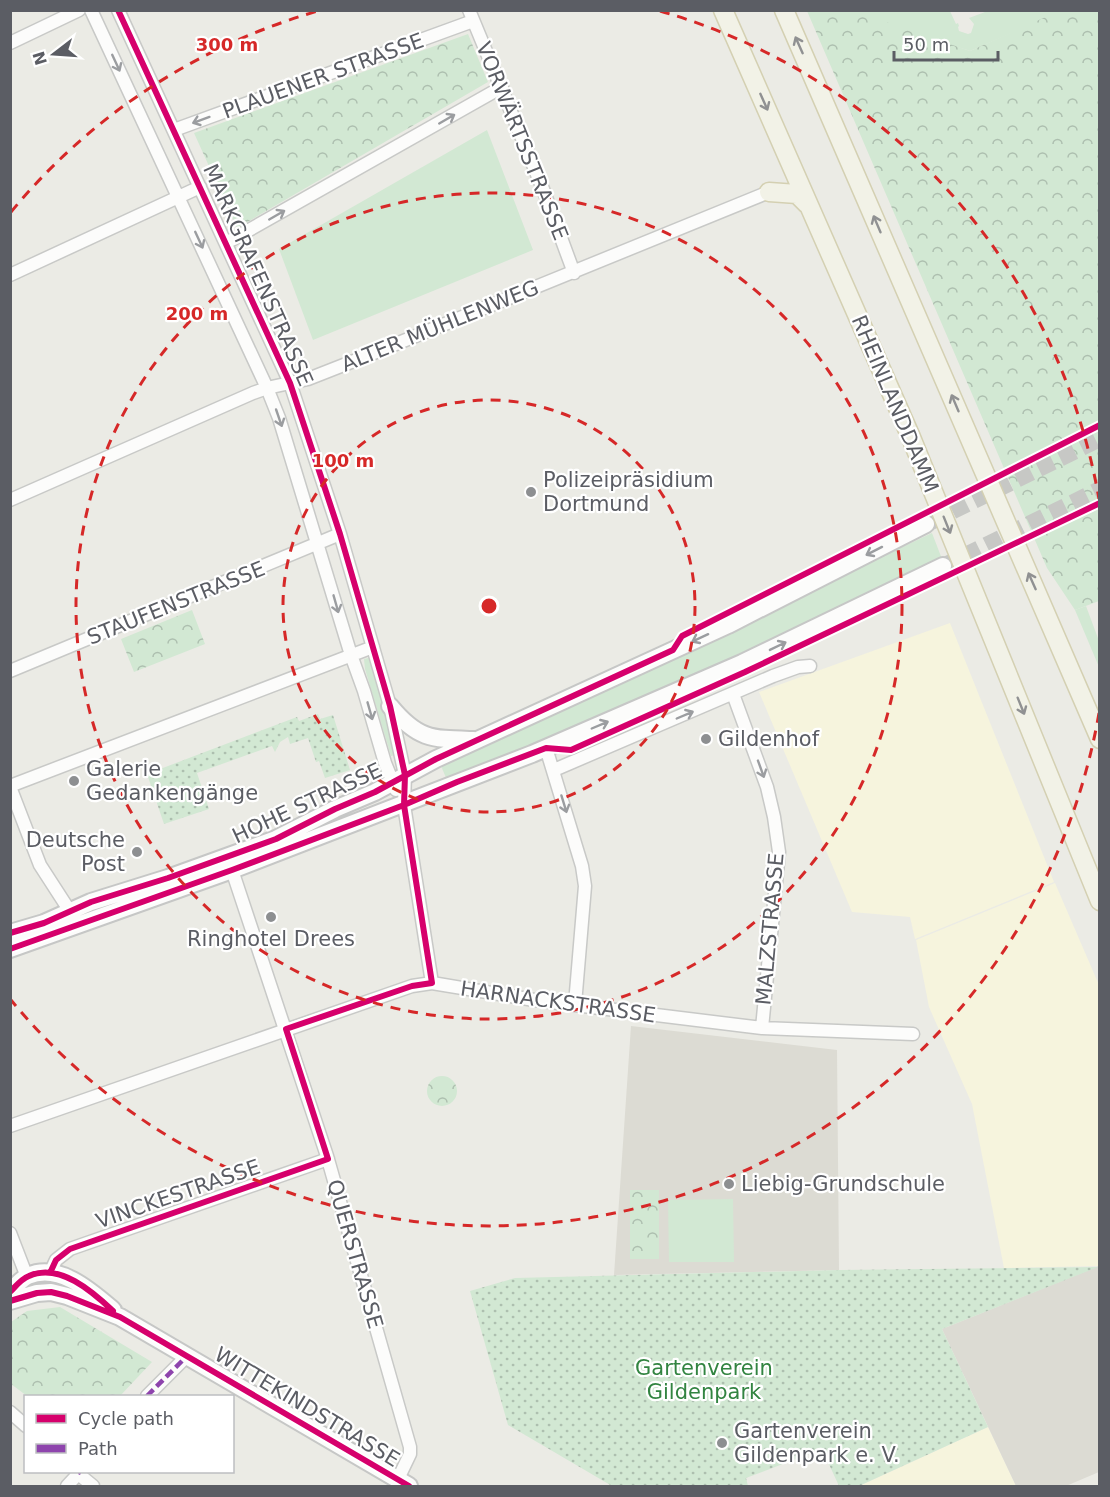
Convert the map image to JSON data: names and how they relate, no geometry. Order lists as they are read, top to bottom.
{
  "streets": {
    "main road": ["RHEINLANDDAMM", "HOHE STRASSE", "WITTEKINDSTRASSE"],
    "street": [
      "PLAUENER STRASSE",
      "VORWÄRTSSTRASSE",
      "MARKGRAFENSTRASSE",
      "ALTER MÜHLENWEG",
      "STAUFENSTRASSE",
      "MALZSTRASSE",
      "HARNACKSTRASSE",
      "VINCKESTRASSE",
      "QUERSTRASSE"
    ]
  },
  "crossings": [
    ["PLAUENER STRASSE", "VORWÄRTSSTRASSE"],
    ["PLAUENER STRASSE", "MARKGRAFENSTRASSE"],
    ["VORWÄRTSSTRASSE", "ALTER MÜHLENWEG"],
    ["MARKGRAFENSTRASSE", "ALTER MÜHLENWEG"],
    ["MARKGRAFENSTRASSE", "STAUFENSTRASSE"],
    ["MARKGRAFENSTRASSE", "HOHE STRASSE"],
    ["MARKGRAFENSTRASSE", "HARNACKSTRASSE"],
    ["HOHE STRASSE", "QUERSTRASSE"],
    ["MALZSTRASSE", "HARNACKSTRASSE"],
    ["HARNACKSTRASSE", "QUERSTRASSE"],
    ["VINCKESTRASSE", "QUERSTRASSE"],
    ["QUERSTRASSE", "WITTEKINDSTRASSE"]
  ],
  "one_way": ["MALZSTRASSE"],
  "parks": ["Gartenverein Gildenpark"],
  "places": [
    "Polizeipräsidium Dortmund",
    "Gildenhof",
    "Galerie Gedankengänge",
    "Deutsche Post",
    "Ringhotel Drees",
    "Liebig-Grundschule",
    "Gartenverein Gildenpark e. V."
  ],
  "legend": ["Cycle path", "Path"],
  "scale_bar": "50 m",
  "north": "left",
  "rings": ["300 m", "200 m", "100 m"]
}
